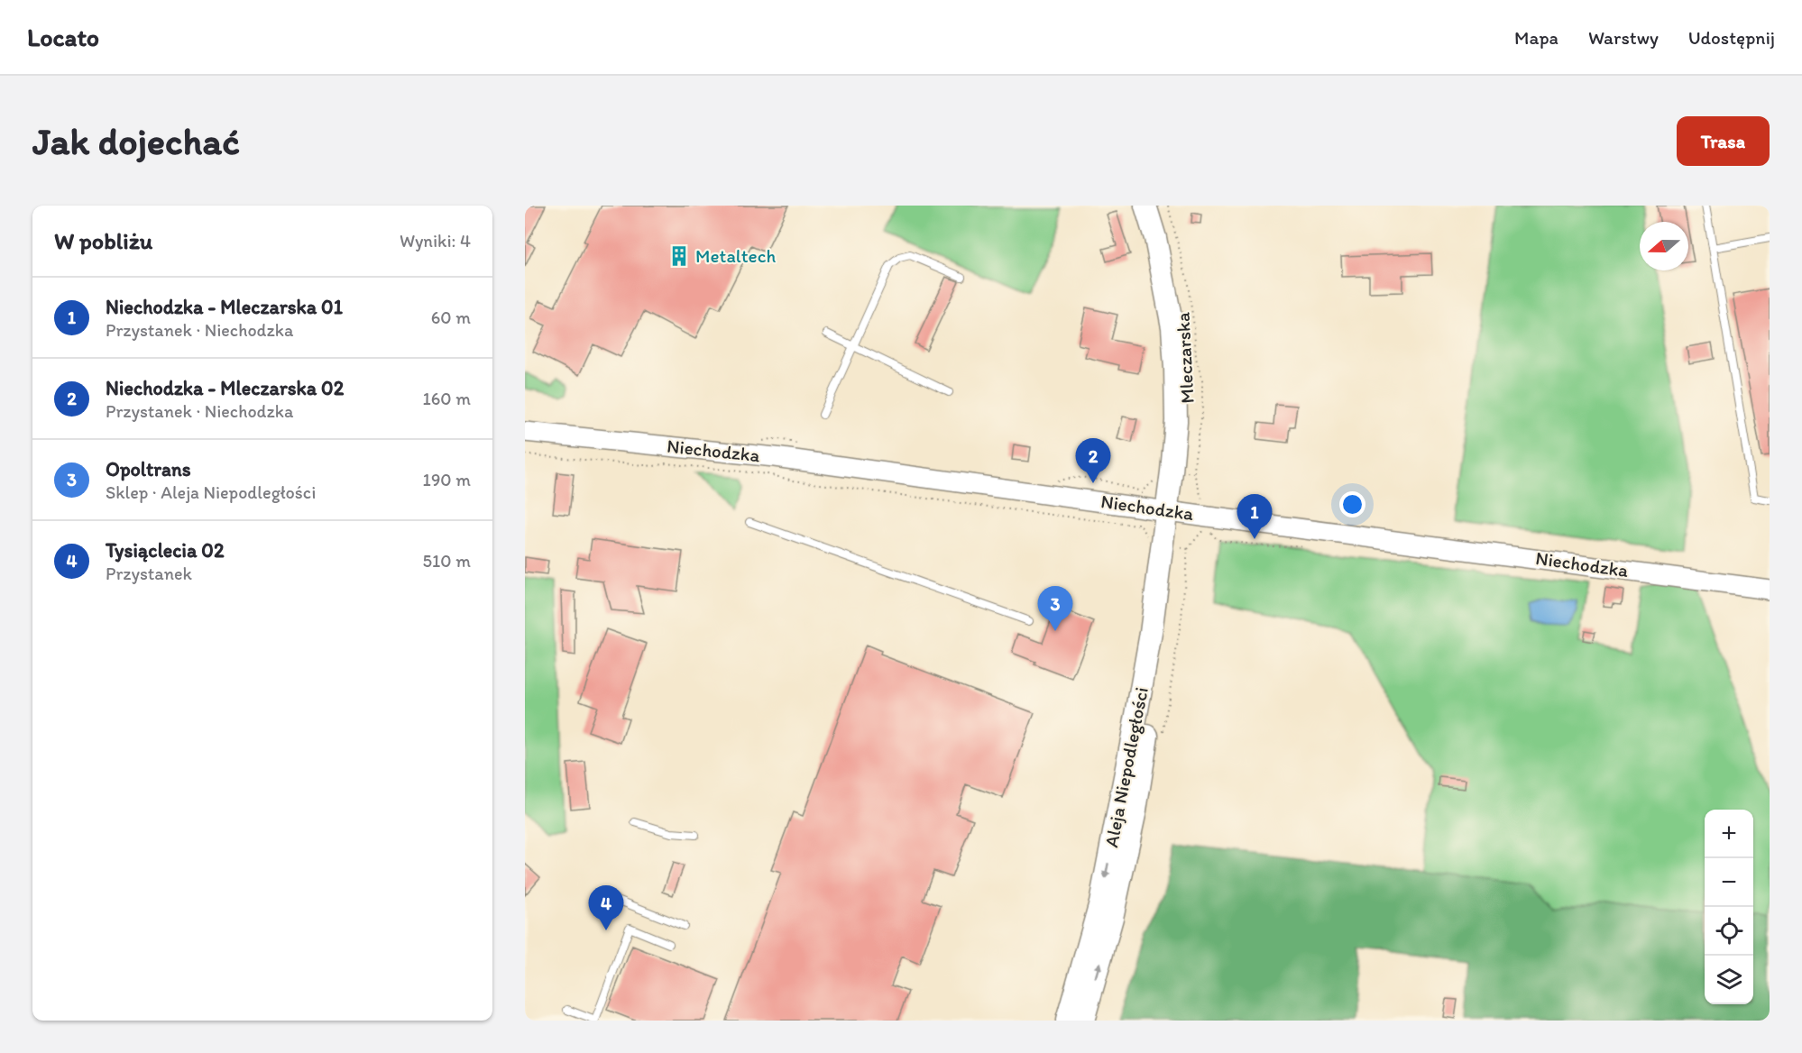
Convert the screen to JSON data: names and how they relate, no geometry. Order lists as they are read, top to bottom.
{
  "streets": {
    "main road": ["Mleczarska", "Aleja Niepodległości"],
    "street": ["Niechodzka"]
  },
  "crossings": [
    ["Mleczarska", "Niechodzka"],
    ["Mleczarska", "Aleja Niepodległości"],
    ["Niechodzka", "Aleja Niepodległości"]
  ],
  "places": {
    "building": ["Metaltech"]
  },
  "north": "left",
  "page": {
    "header": "Locato",
    "nav": ["Mapa", "Warstwy", "Udostępnij"],
    "buttons": "Trasa",
    "title": "Jak dojechać",
    "heading": ["W pobliżu", "Wyniki: 4"],
    "list": [
      {
        "mark": "1",
        "name": "Niechodzka - Mleczarska 01",
        "note": "Przystanek · Niechodzka",
        "value": "60 m"
      },
      {
        "mark": "2",
        "name": "Niechodzka - Mleczarska 02",
        "note": "Przystanek · Niechodzka",
        "value": "160 m"
      },
      {
        "mark": "3",
        "name": "Opoltrans",
        "note": "Sklep · Aleja Niepodległości",
        "value": "190 m"
      },
      {
        "mark": "4",
        "name": "Tysiąclecia 02",
        "note": "Przystanek",
        "value": "510 m"
      }
    ],
    "pins": [
      "2",
      "1",
      "3",
      "4"
    ],
    "map_buttons": ["+", "−"]
  }
}
